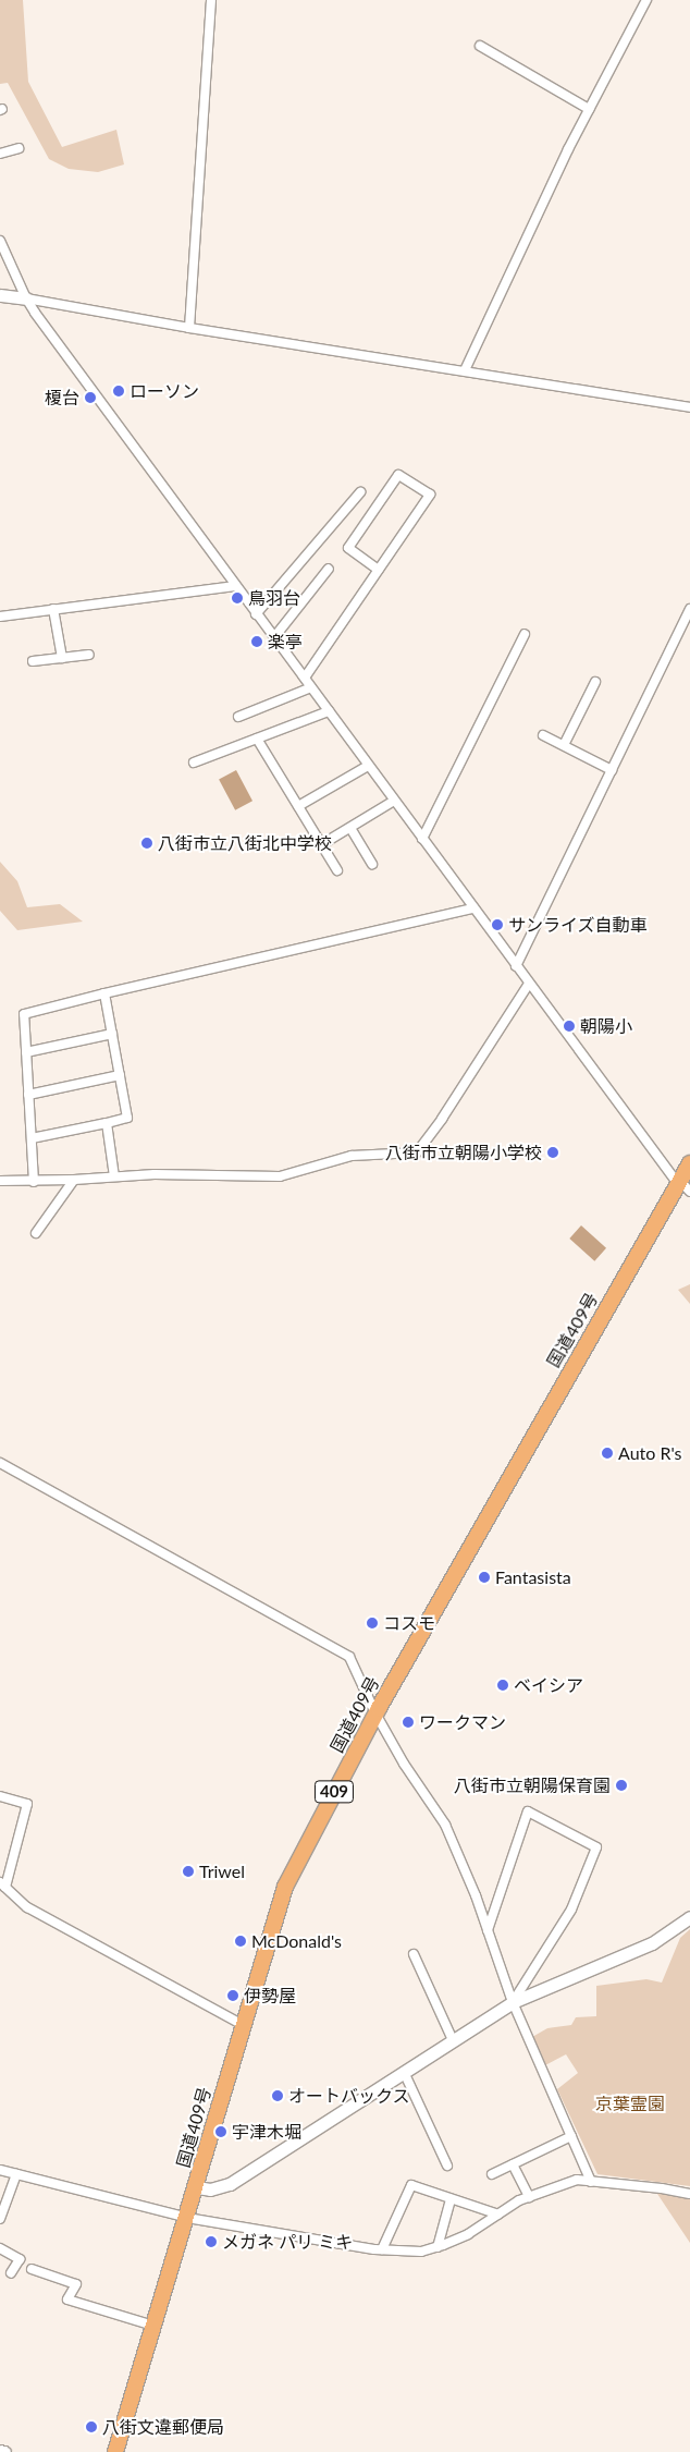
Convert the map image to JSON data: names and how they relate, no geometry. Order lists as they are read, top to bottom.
{
  "streets": {
    "highway": ["国道409号", "409"]
  },
  "parks": ["京葉霊園"],
  "places": [
    "ローソン",
    "榎台",
    "鳥羽台",
    "楽亭",
    "八街市立八街北中学校",
    "サンライズ自動車",
    "朝陽小",
    "八街市立朝陽小学校",
    "Auto R's",
    "Fantasista",
    "コスモ",
    "ベイシア",
    "ワークマン",
    "八街市立朝陽保育園",
    "Triwel",
    "McDonald's",
    "伊勢屋",
    "オートバックス",
    "宇津木堀",
    "メガネ パリ ミキ",
    "八街文違郵便局"
  ]
}
